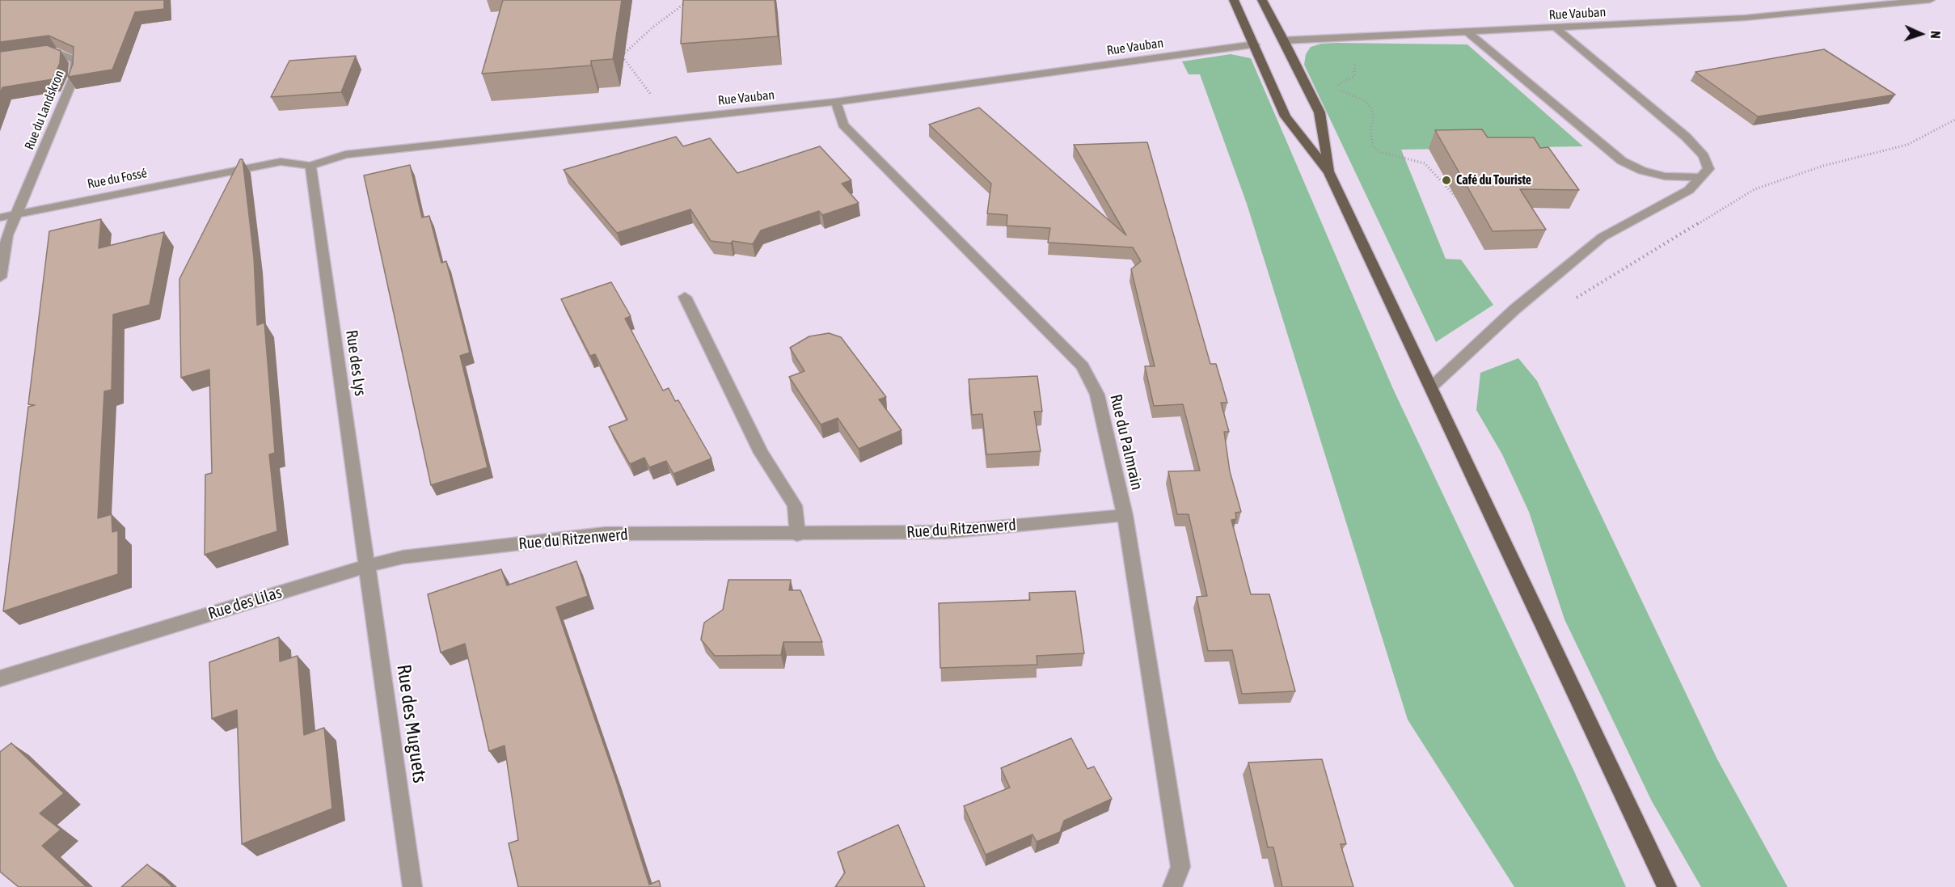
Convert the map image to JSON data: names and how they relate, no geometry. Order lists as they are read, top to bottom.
{
  "streets": {
    "street": [
      "Rue Vauban",
      "Rue du Landskron",
      "Rue du Fossé",
      "Rue des Lys",
      "Rue du Palmrain",
      "Rue du Ritzenwerd",
      "Rue des Lilas",
      "Rue des Muguets"
    ]
  },
  "crossings": [
    ["Rue Vauban", "Rue du Fossé"],
    ["Rue Vauban", "Rue des Lys"],
    ["Rue Vauban", "Rue du Palmrain"],
    ["Rue du Landskron", "Rue du Fossé"],
    ["Rue des Lys", "Rue des Lilas"],
    ["Rue des Lys", "Rue des Muguets"],
    ["Rue du Palmrain", "Rue du Ritzenwerd"],
    ["Rue du Ritzenwerd", "Rue des Lilas"],
    ["Rue des Lilas", "Rue des Muguets"]
  ],
  "places": ["Café du Touriste"],
  "north": "right"
}
